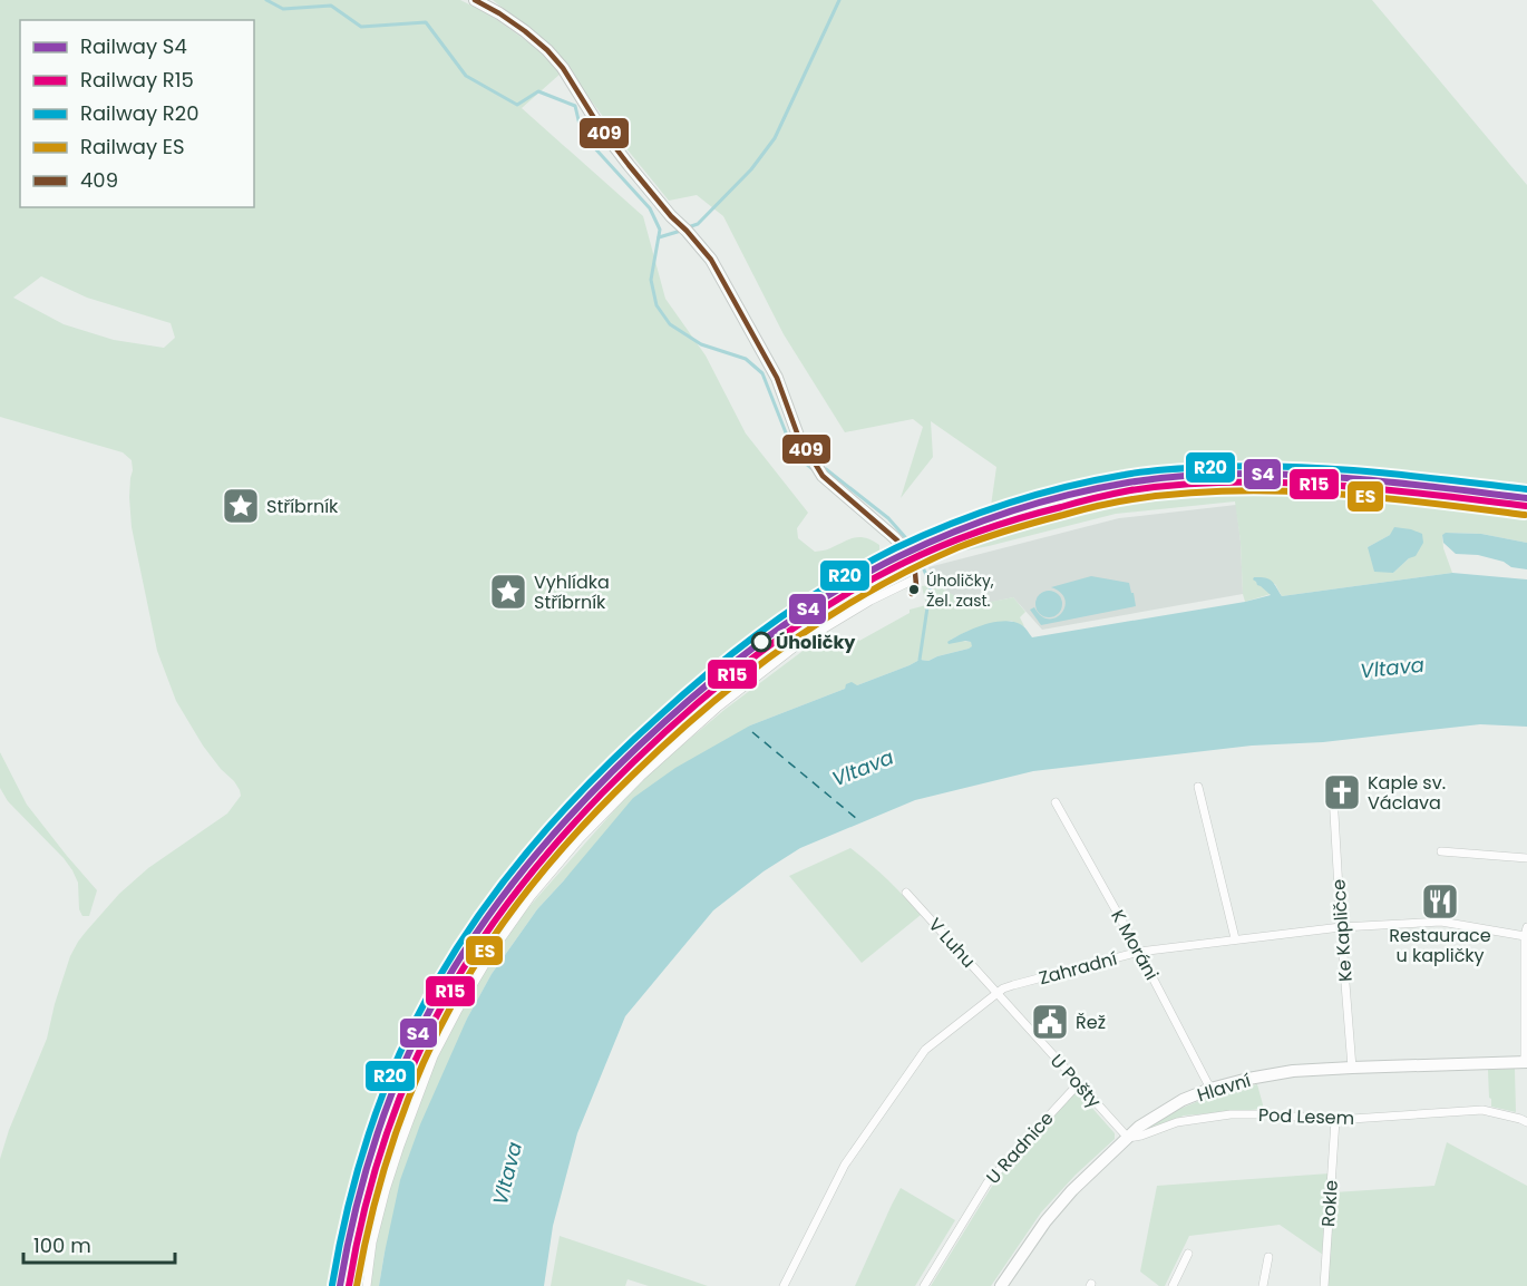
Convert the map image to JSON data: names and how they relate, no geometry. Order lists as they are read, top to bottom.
{
  "streets": {
    "street": [
      "Ke Kapličce",
      "V Luhu",
      "K Moráni",
      "Zahradní",
      "U Pošty",
      "Hlavní",
      "Pod Lesem",
      "U Radnice",
      "Rokle"
    ]
  },
  "crossings": [
    ["Ke Kapličce", "Zahradní"],
    ["Ke Kapličce", "Hlavní"],
    ["V Luhu", "Zahradní"],
    ["V Luhu", "U Pošty"],
    ["K Moráni", "Zahradní"],
    ["K Moráni", "Hlavní"],
    ["Zahradní", "U Pošty"],
    ["U Pošty", "Hlavní"],
    ["U Pošty", "Pod Lesem"],
    ["U Pošty", "U Radnice"],
    ["Hlavní", "Pod Lesem"],
    ["Pod Lesem", "Rokle"]
  ],
  "water": ["Vltava"],
  "places": {
    "place": ["Stříbrník", "Vyhlídka Stříbrník"],
    "other": ["Úholičky, Žel. zast.", "Úholičky"],
    "church": ["Kaple sv. Václava"],
    "restaurant": ["Restaurace u kapličky"],
    "public building": ["Řež"]
  },
  "lines": [
    "transit line 409",
    "rail line R20",
    "rail line S4",
    "rail line R15",
    "rail line ES"
  ],
  "legend": [
    "Railway S4",
    "Railway R15",
    "Railway R20",
    "Railway ES",
    "409"
  ],
  "scale_bar": "100 m"
}
